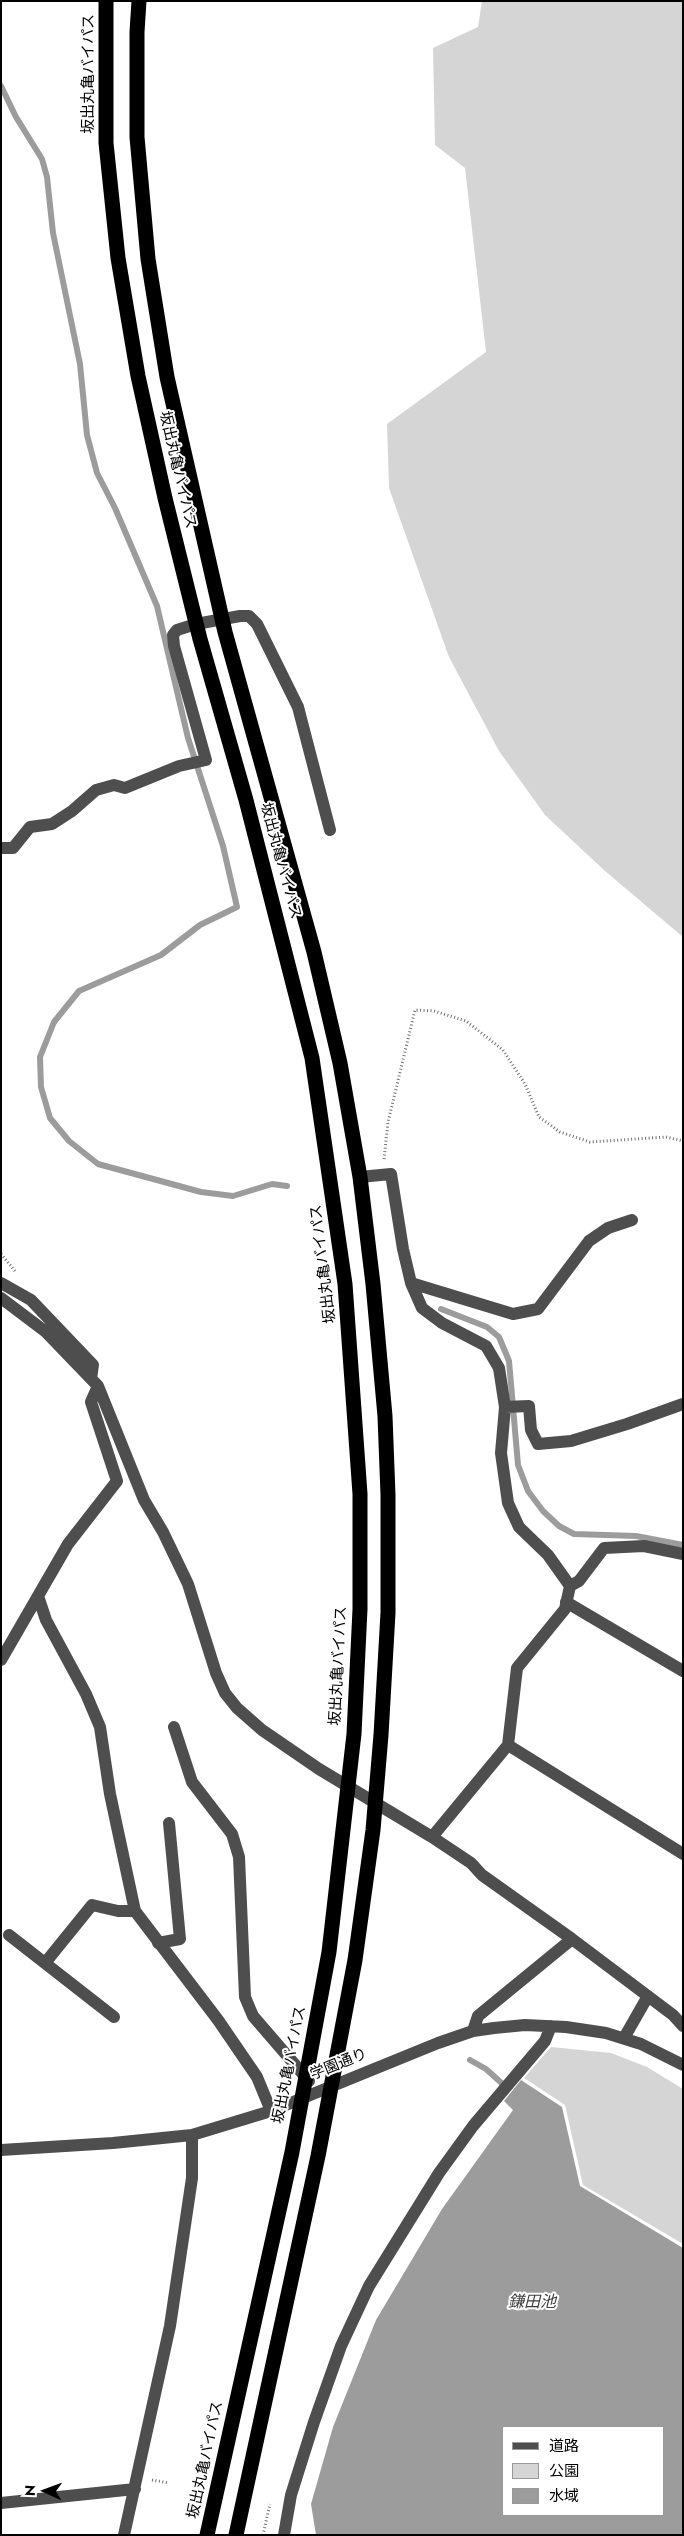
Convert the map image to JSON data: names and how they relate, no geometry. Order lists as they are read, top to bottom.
{
  "streets": {
    "highway": ["坂出丸亀バイパス"],
    "street": ["学園通り"]
  },
  "water": ["鎌田池"],
  "legend": ["道路", "公園", "水域"],
  "north": "left"
}
